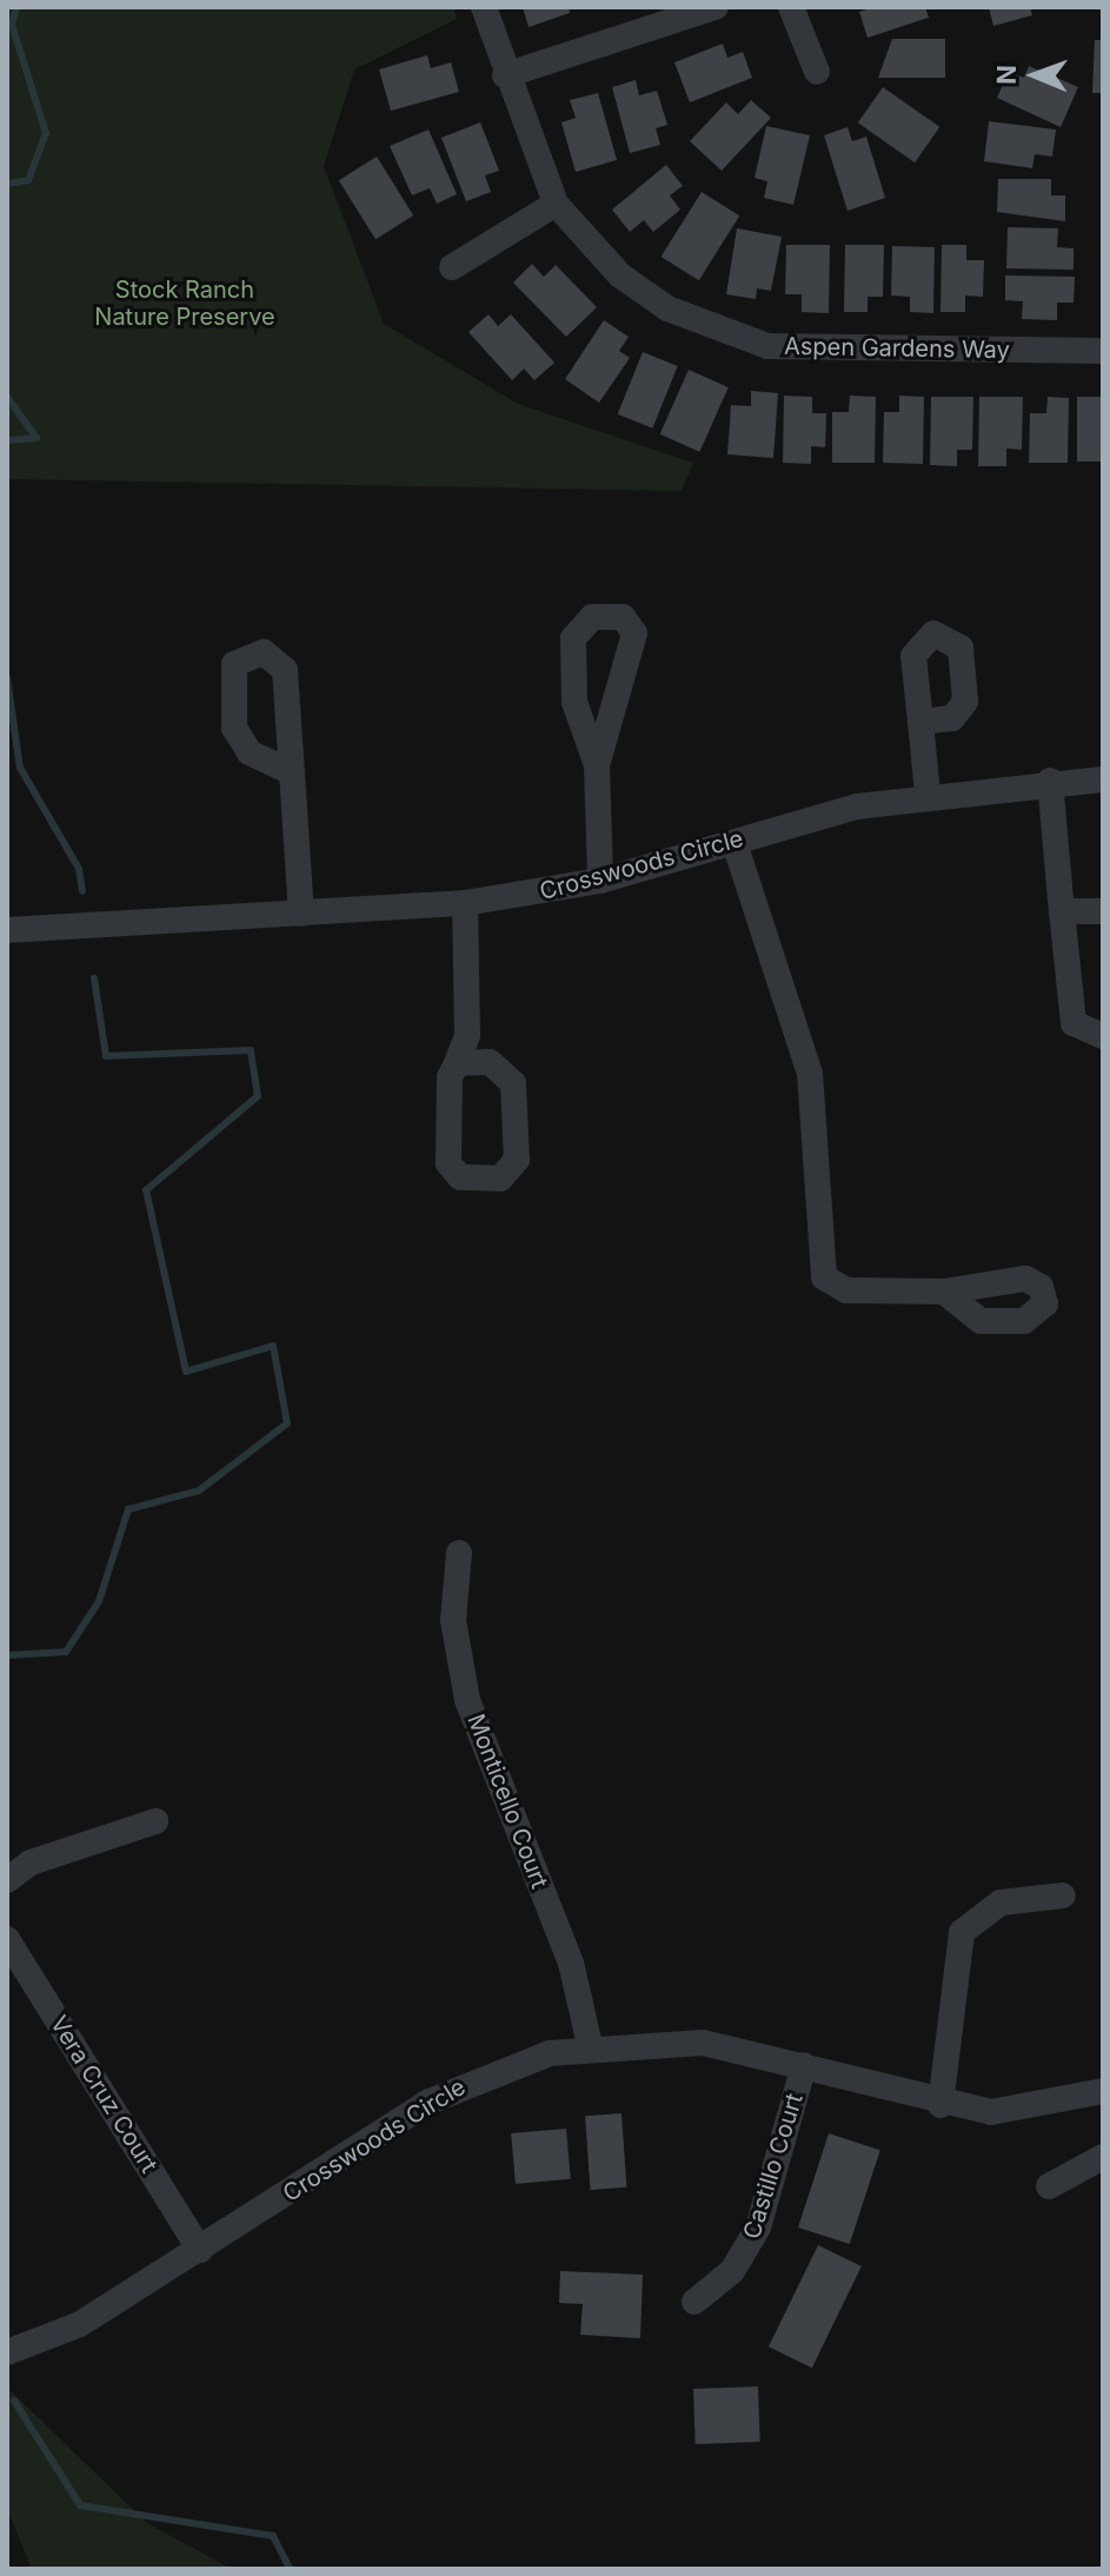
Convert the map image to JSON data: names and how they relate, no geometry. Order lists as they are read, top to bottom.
{
  "streets": {
    "street": [
      "Aspen Gardens Way",
      "Crosswoods Circle",
      "Monticello Court",
      "Vera Cruz Court",
      "Castillo Court"
    ]
  },
  "crossings": [
    ["Crosswoods Circle", "Monticello Court"],
    ["Crosswoods Circle", "Vera Cruz Court"],
    ["Crosswoods Circle", "Castillo Court"]
  ],
  "parks": ["Stock Ranch Nature Preserve"],
  "north": "left"
}
